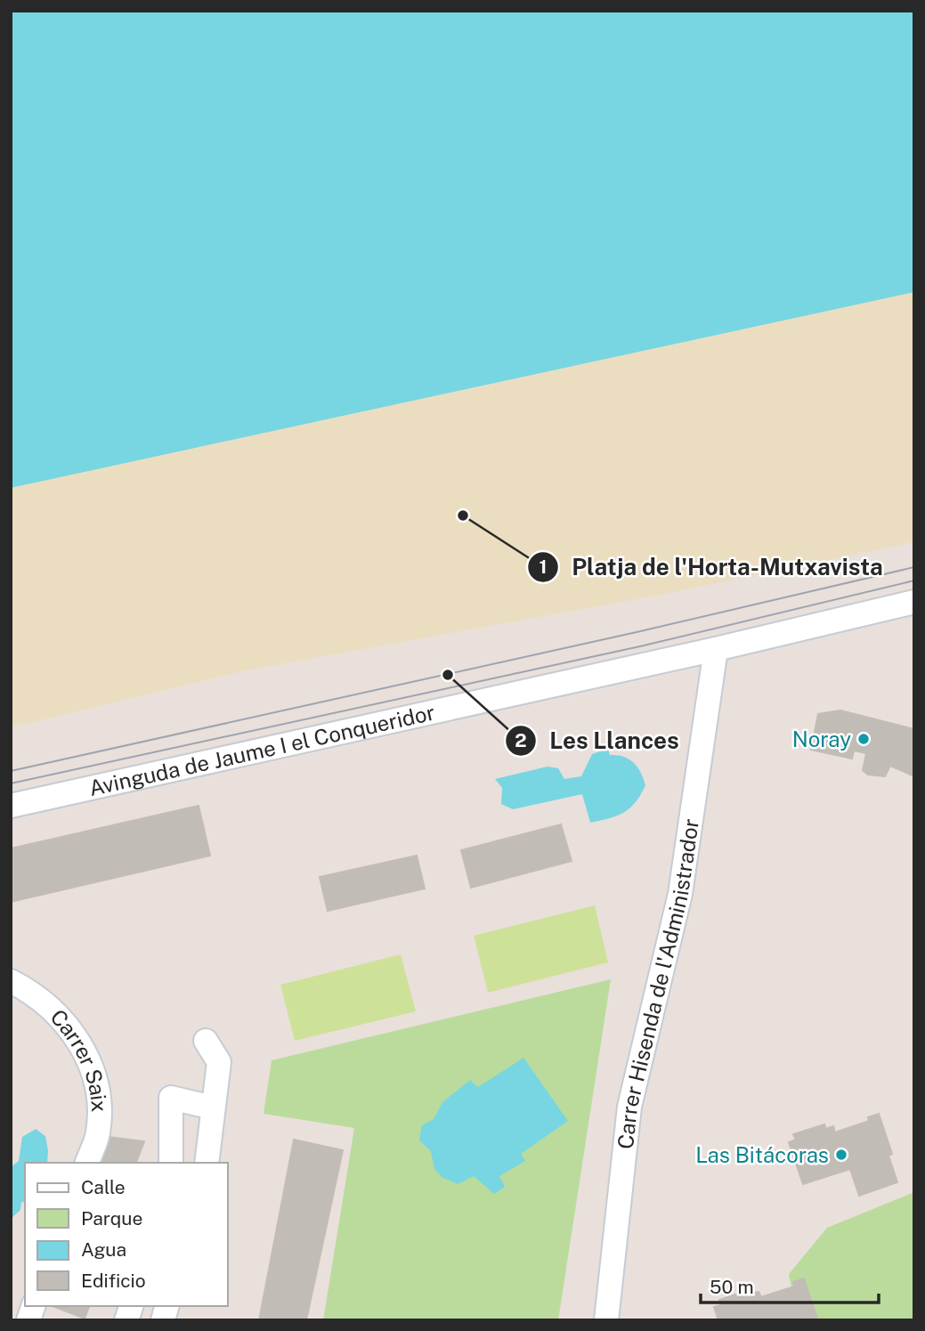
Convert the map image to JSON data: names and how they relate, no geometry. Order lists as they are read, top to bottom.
{
  "streets": {
    "street": ["Avinguda de Jaume I el Conqueridor", "Carrer Hisenda de l'Administrador", "Carrer Saix"]
  },
  "crossings": [
    ["Avinguda de Jaume I el Conqueridor", "Carrer Hisenda de l'Administrador"]
  ],
  "places": [
    "Platja de l'Horta-Mutxavista",
    "Les Llances",
    "Noray",
    "Las Bitácoras"
  ],
  "legend": [
    "Calle",
    "Parque",
    "Agua",
    "Edificio"
  ],
  "scale_bar": "50 m"
}
